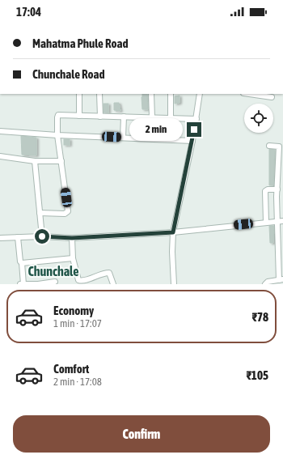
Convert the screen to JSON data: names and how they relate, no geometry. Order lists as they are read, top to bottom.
{
  "districts": ["Chunchale"],
  "page": {
    "status": "17:04",
    "banner": ["Mahatma Phule Road", "Chunchale Road"],
    "bubble": "2 min",
    "list": [
      {
        "name": "Economy",
        "note": "1 min · 17:07",
        "value": "₹78"
      },
      {
        "name": "Comfort",
        "note": "2 min · 17:08",
        "value": "₹105"
      }
    ],
    "buttons": "Confirm"
  }
}
